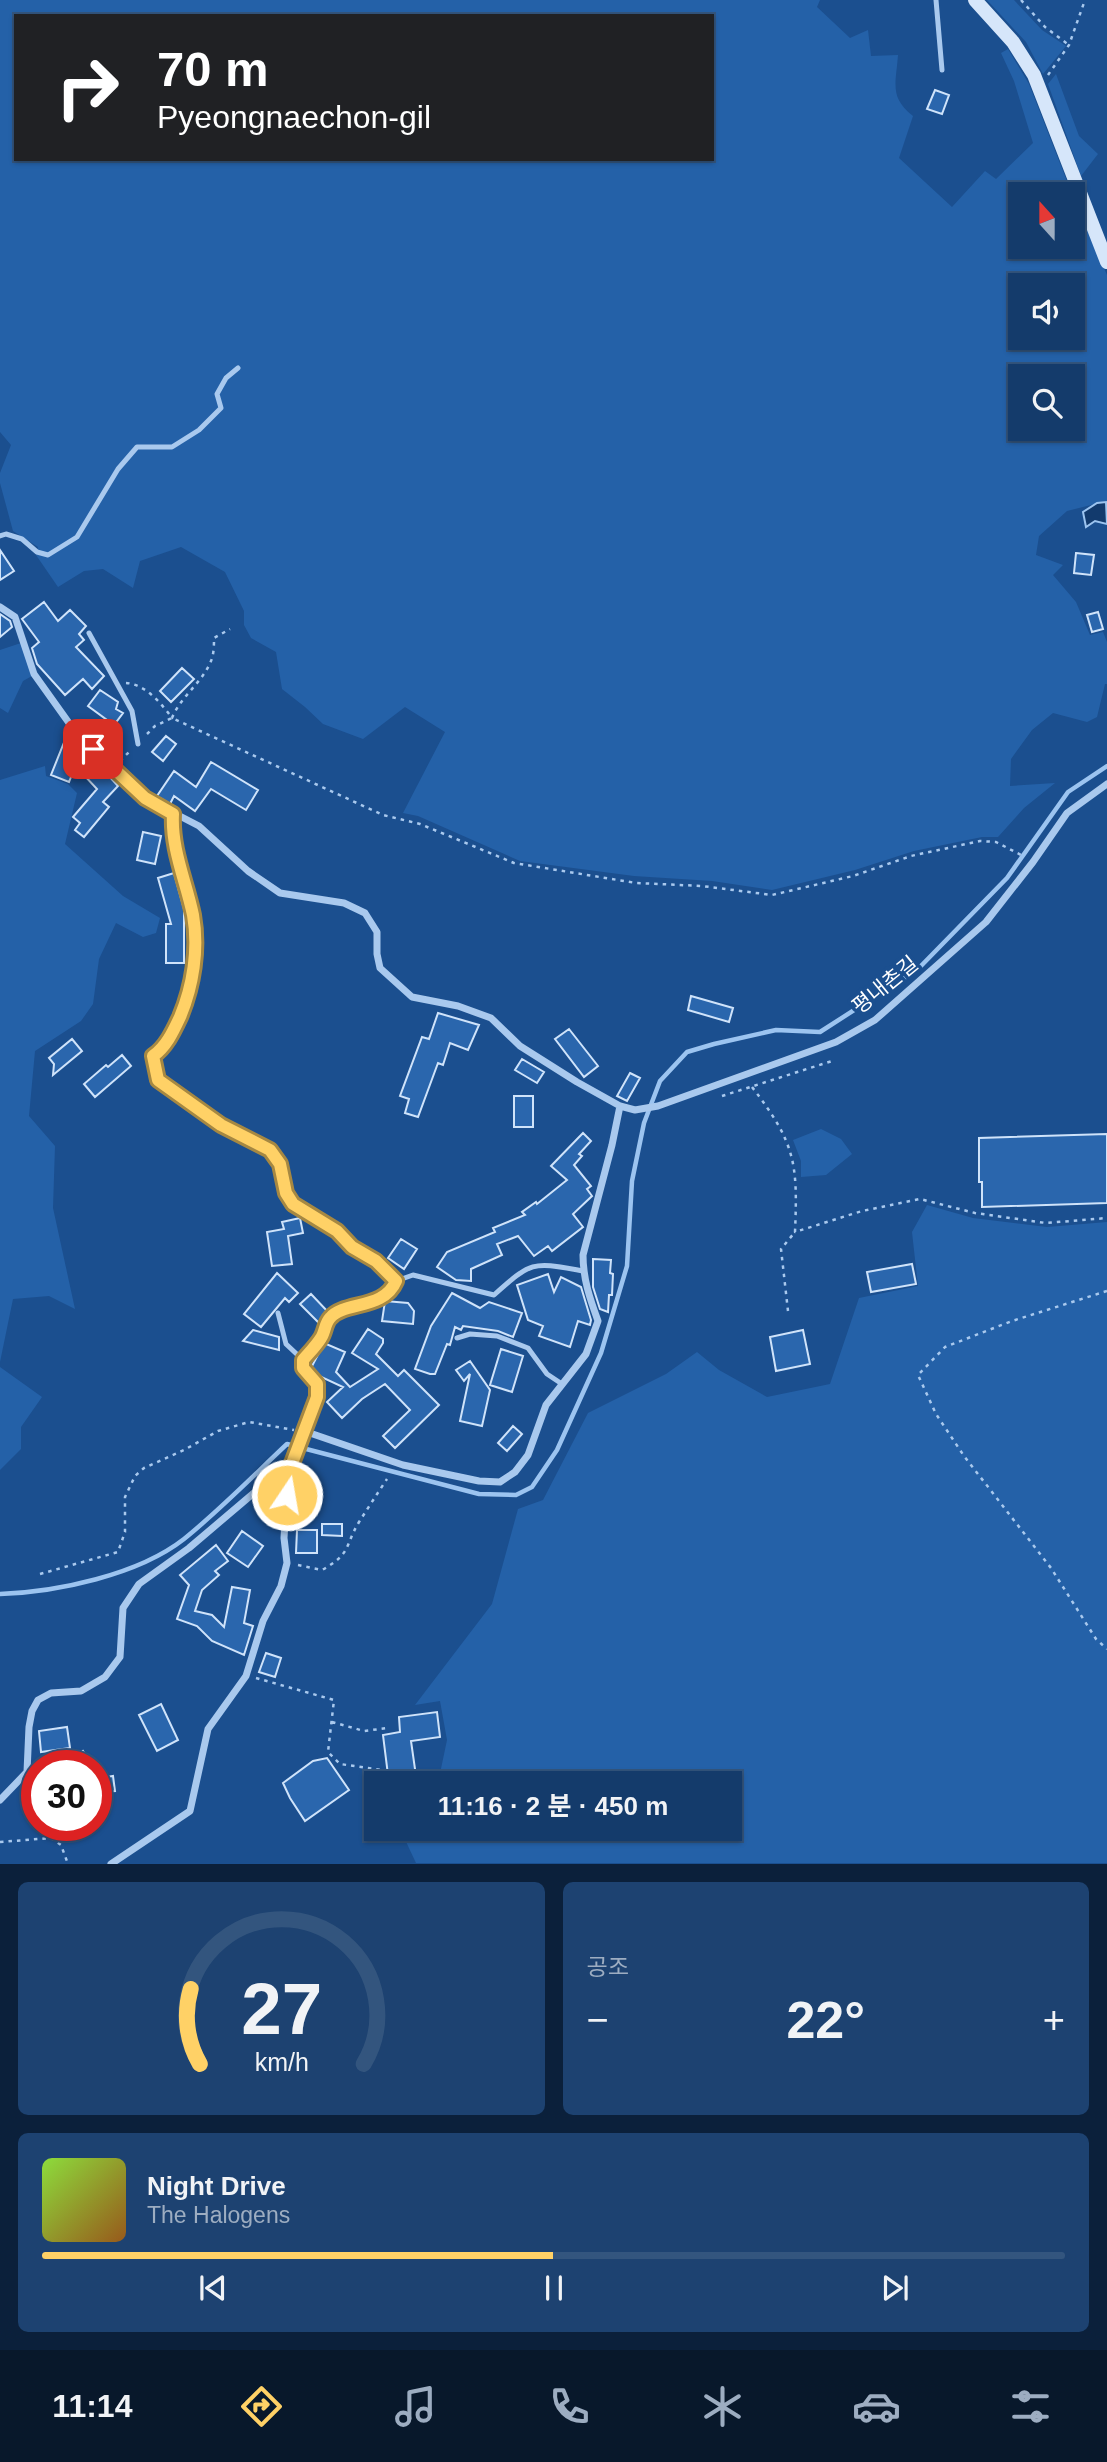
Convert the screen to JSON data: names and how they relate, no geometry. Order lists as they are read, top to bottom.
{
  "streets": {
    "street": ["평내촌길"]
  },
  "north": "top",
  "page": {
    "turn": ["70 m", "Pyeongnaechon-gil"],
    "limit": "30",
    "trip": "11:16 · 2 분 · 450 m",
    "tile": "공조",
    "heat": ["−", "22°", "+"],
    "song": ["Night Drive", "The Halogens"],
    "tabs": "11:14",
    "gauge": ["27", "km/h"]
  }
}
